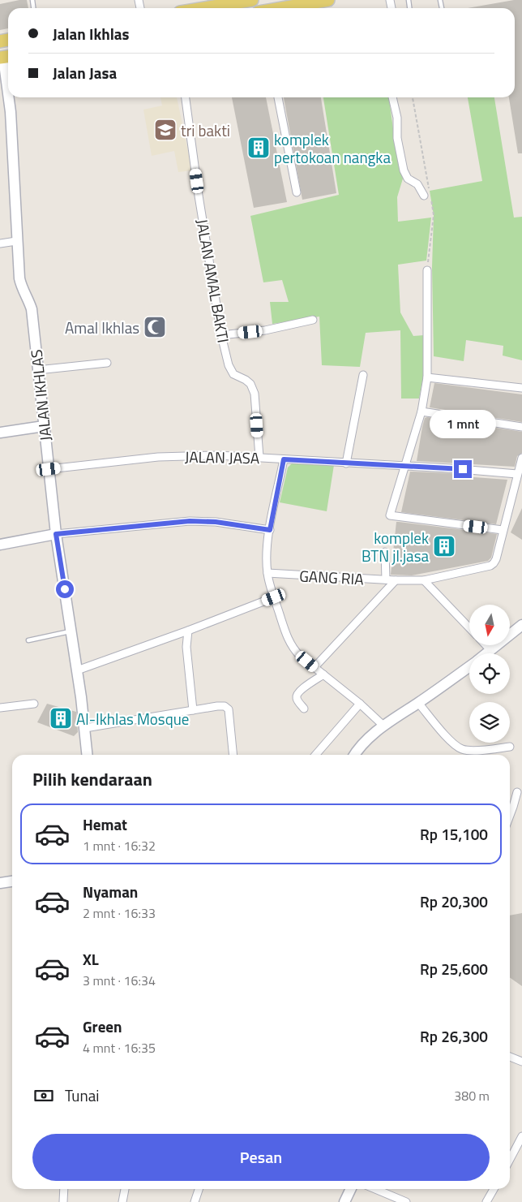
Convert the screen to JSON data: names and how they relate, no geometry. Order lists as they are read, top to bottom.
{
  "streets": {
    "street": [
      "JALAN AMAL BAKTI",
      "JALAN IKHLAS",
      "JALAN JASA",
      "GANG RIA"
    ]
  },
  "crossings": [
    ["JALAN AMAL BAKTI", "JALAN JASA"],
    ["JALAN IKHLAS", "JALAN JASA"]
  ],
  "places": {
    "school or university": ["tri bakti"],
    "building": ["komplek pertokoan nangka", "komplek BTN jl.jasa", "Al-Ikhlas Mosque"],
    "mosque": ["Amal Ikhlas"]
  },
  "north": "bottom",
  "page": {
    "banner": ["Jalan Ikhlas", "Jalan Jasa"],
    "bubble": "1 mnt",
    "heading": "Pilih kendaraan",
    "list": [
      {
        "name": "Hemat",
        "note": "1 mnt · 16:32",
        "value": "Rp 15,100"
      },
      {
        "name": "Nyaman",
        "note": "2 mnt · 16:33",
        "value": "Rp 20,300"
      },
      {
        "name": "XL",
        "note": "3 mnt · 16:34",
        "value": "Rp 25,600"
      },
      {
        "name": "Green",
        "note": "4 mnt · 16:35",
        "value": "Rp 26,300"
      }
    ],
    "pay": ["Tunai", "380 m"],
    "buttons": "Pesan"
  }
}
